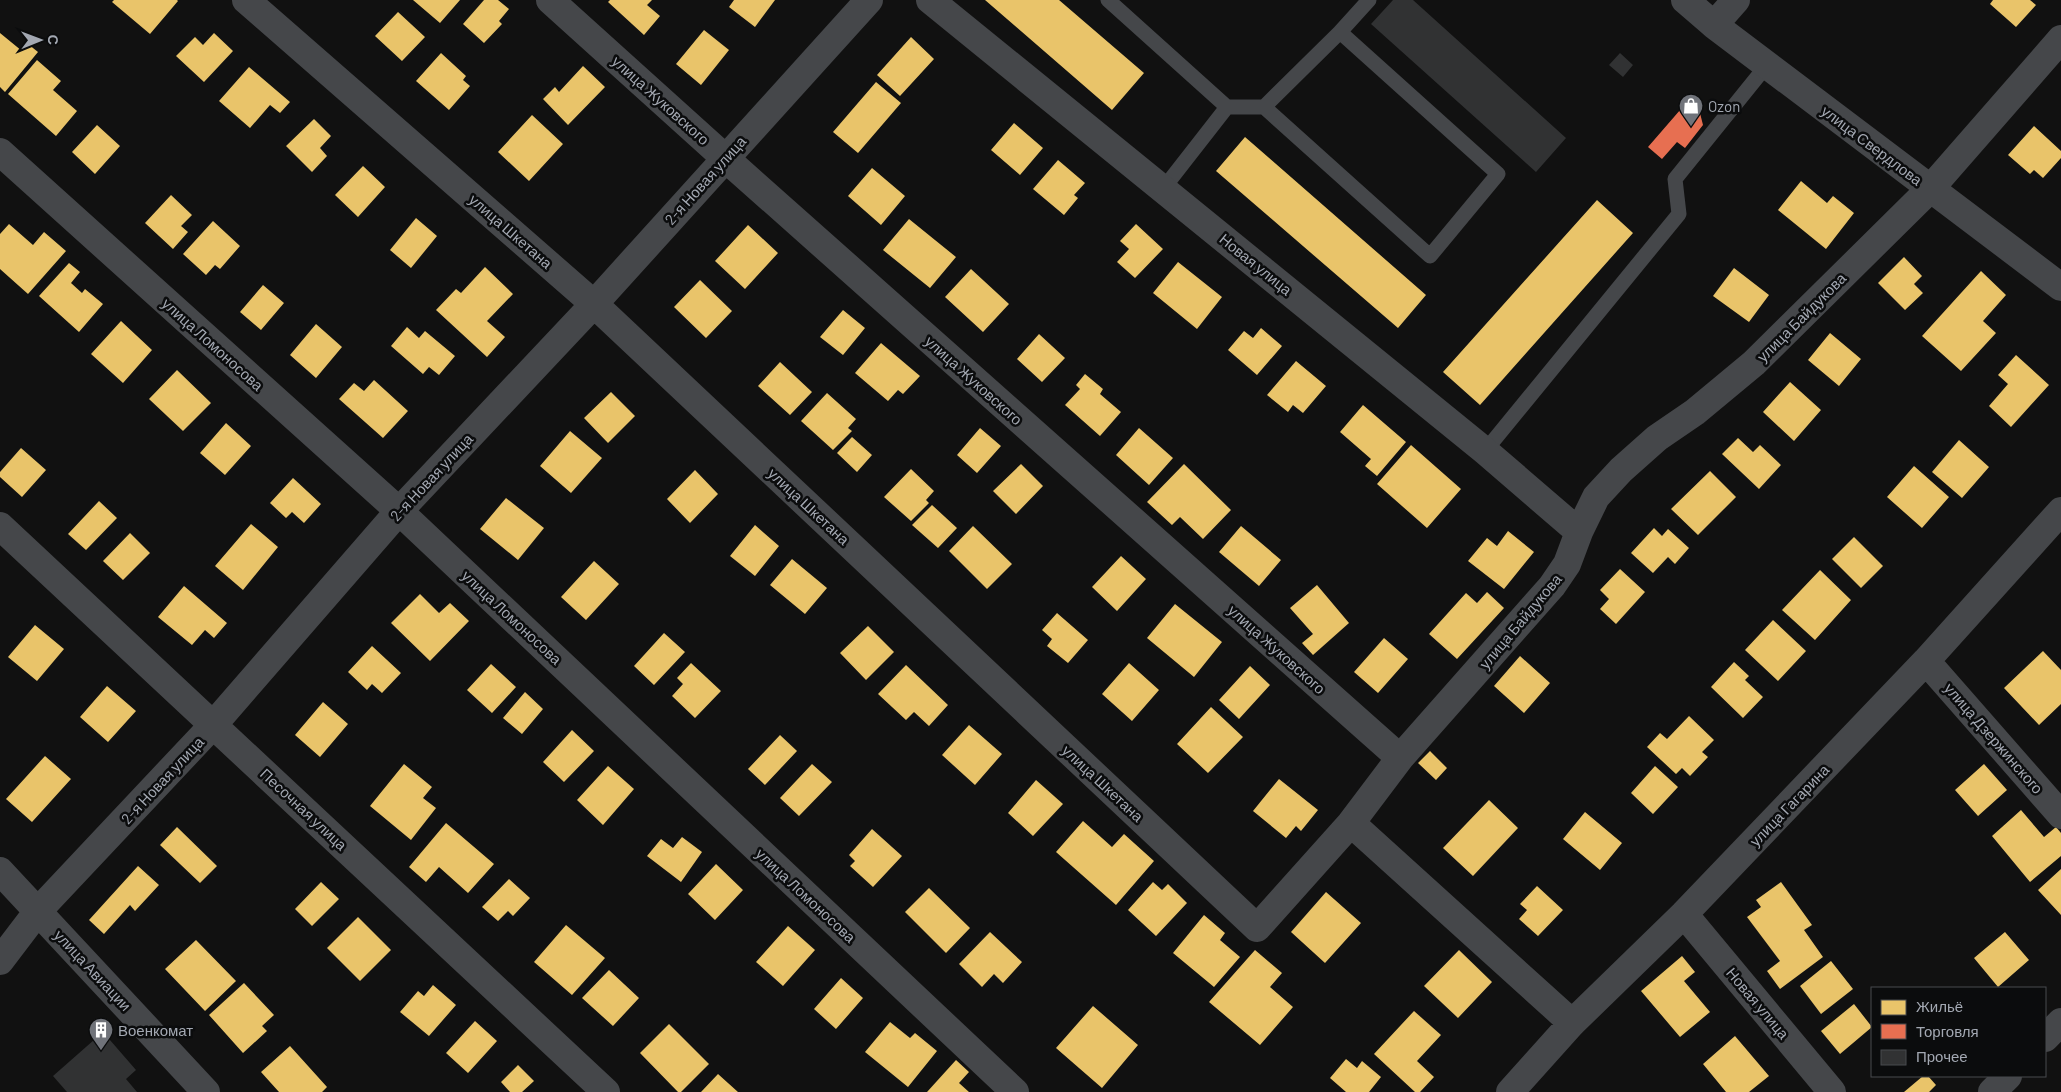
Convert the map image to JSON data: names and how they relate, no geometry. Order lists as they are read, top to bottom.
{
  "streets": {
    "street": [
      "улица Жуковского",
      "улица Свердлова",
      "2-я Новая улица",
      "улица Шкетана",
      "Новая улица",
      "улица Байдукова",
      "улица Ломоносова",
      "улица Дзержинского",
      "улица Гагарина",
      "Песочная улица",
      "улица Авиации"
    ]
  },
  "crossings": [
    ["улица Жуковского", "2-я Новая улица"],
    ["улица Жуковского", "улица Байдукова"],
    ["улица Свердлова", "улица Байдукова"],
    ["2-я Новая улица", "улица Шкетана"],
    ["2-я Новая улица", "улица Ломоносова"],
    ["2-я Новая улица", "Песочная улица"],
    ["2-я Новая улица", "улица Авиации"],
    ["улица Шкетана", "улица Байдукова"],
    ["Новая улица", "улица Байдукова"],
    ["Новая улица", "улица Гагарина"],
    ["улица Дзержинского", "улица Гагарина"]
  ],
  "places": {
    "shop": ["Ozon"],
    "building": ["Военкомат"]
  },
  "legend": ["Жильё", "Торговля", "Прочее"],
  "north": "right"
}
